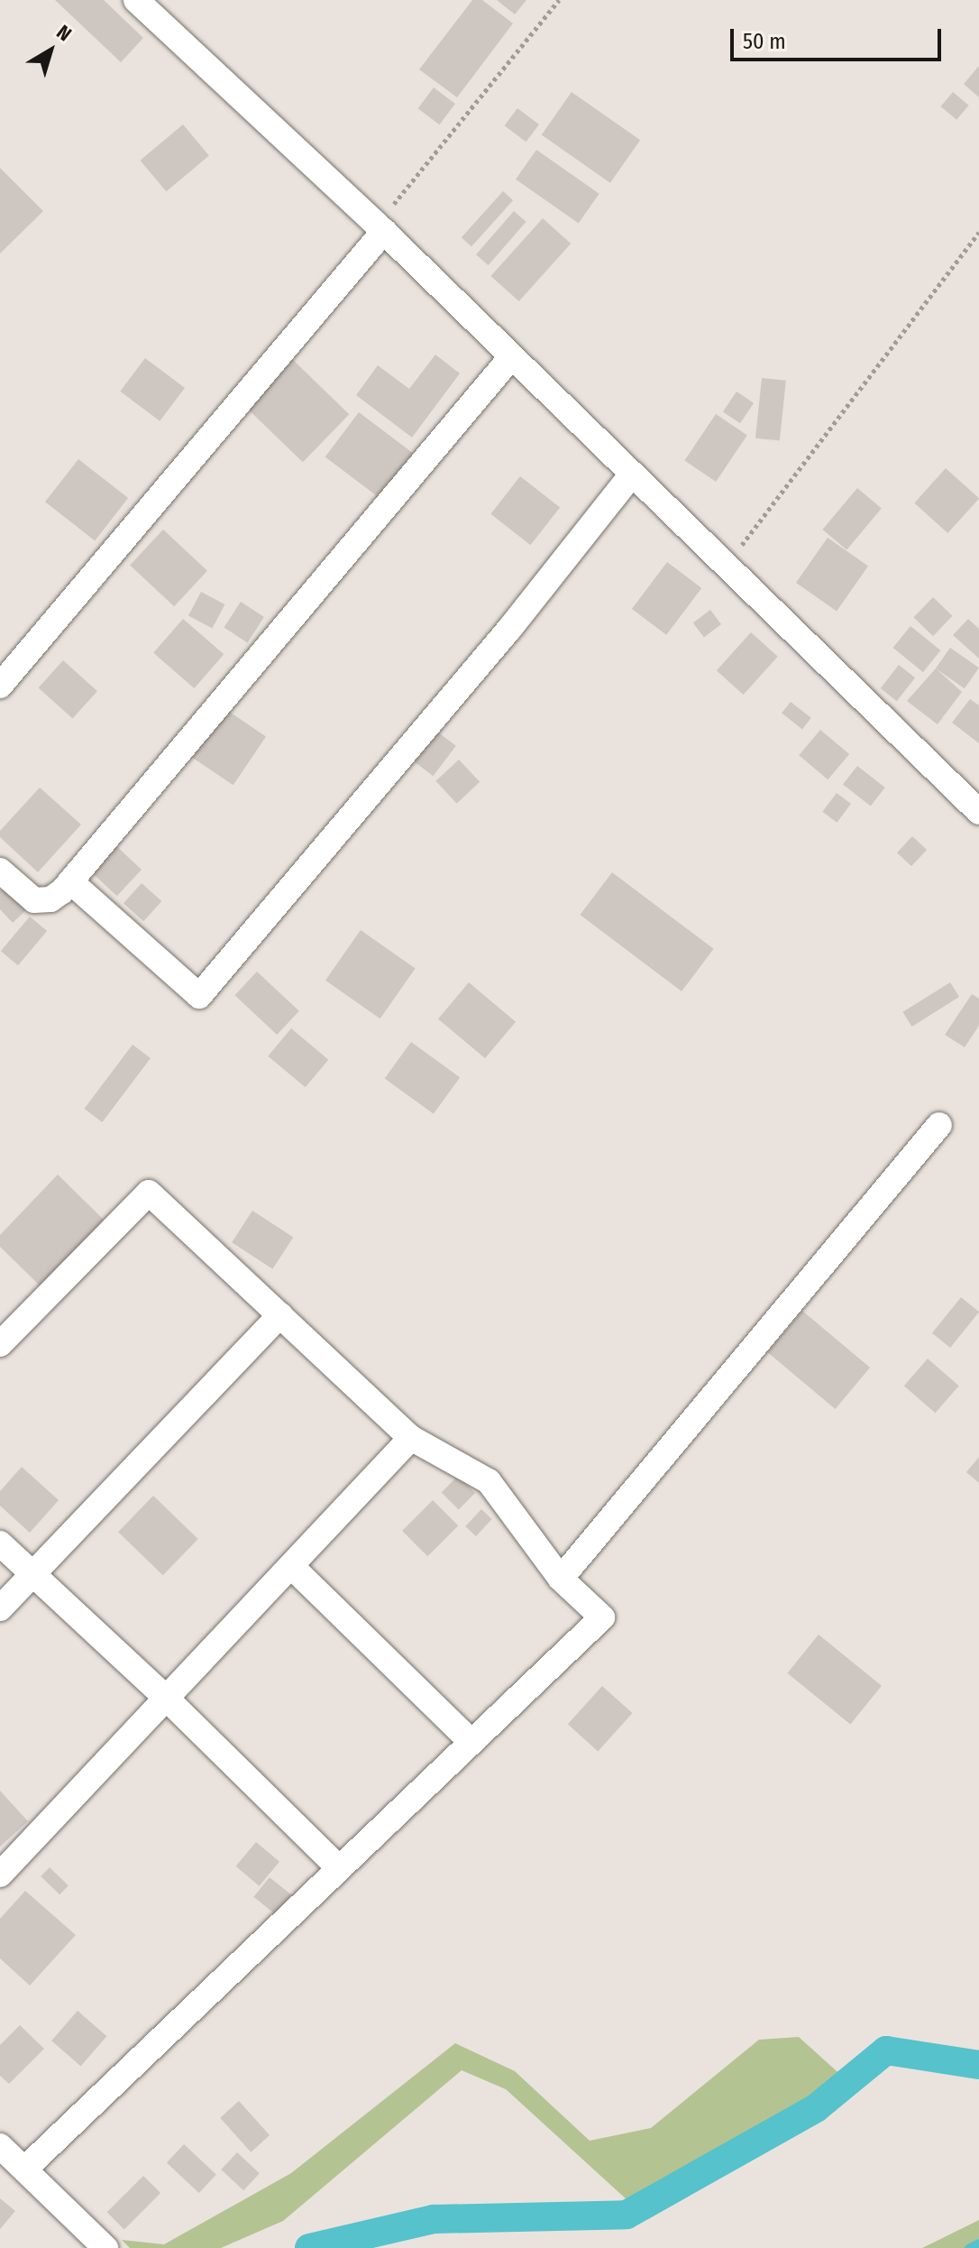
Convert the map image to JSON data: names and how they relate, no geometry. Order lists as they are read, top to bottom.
{
  "scale_bar": "50 m",
  "north": "top right"
}
